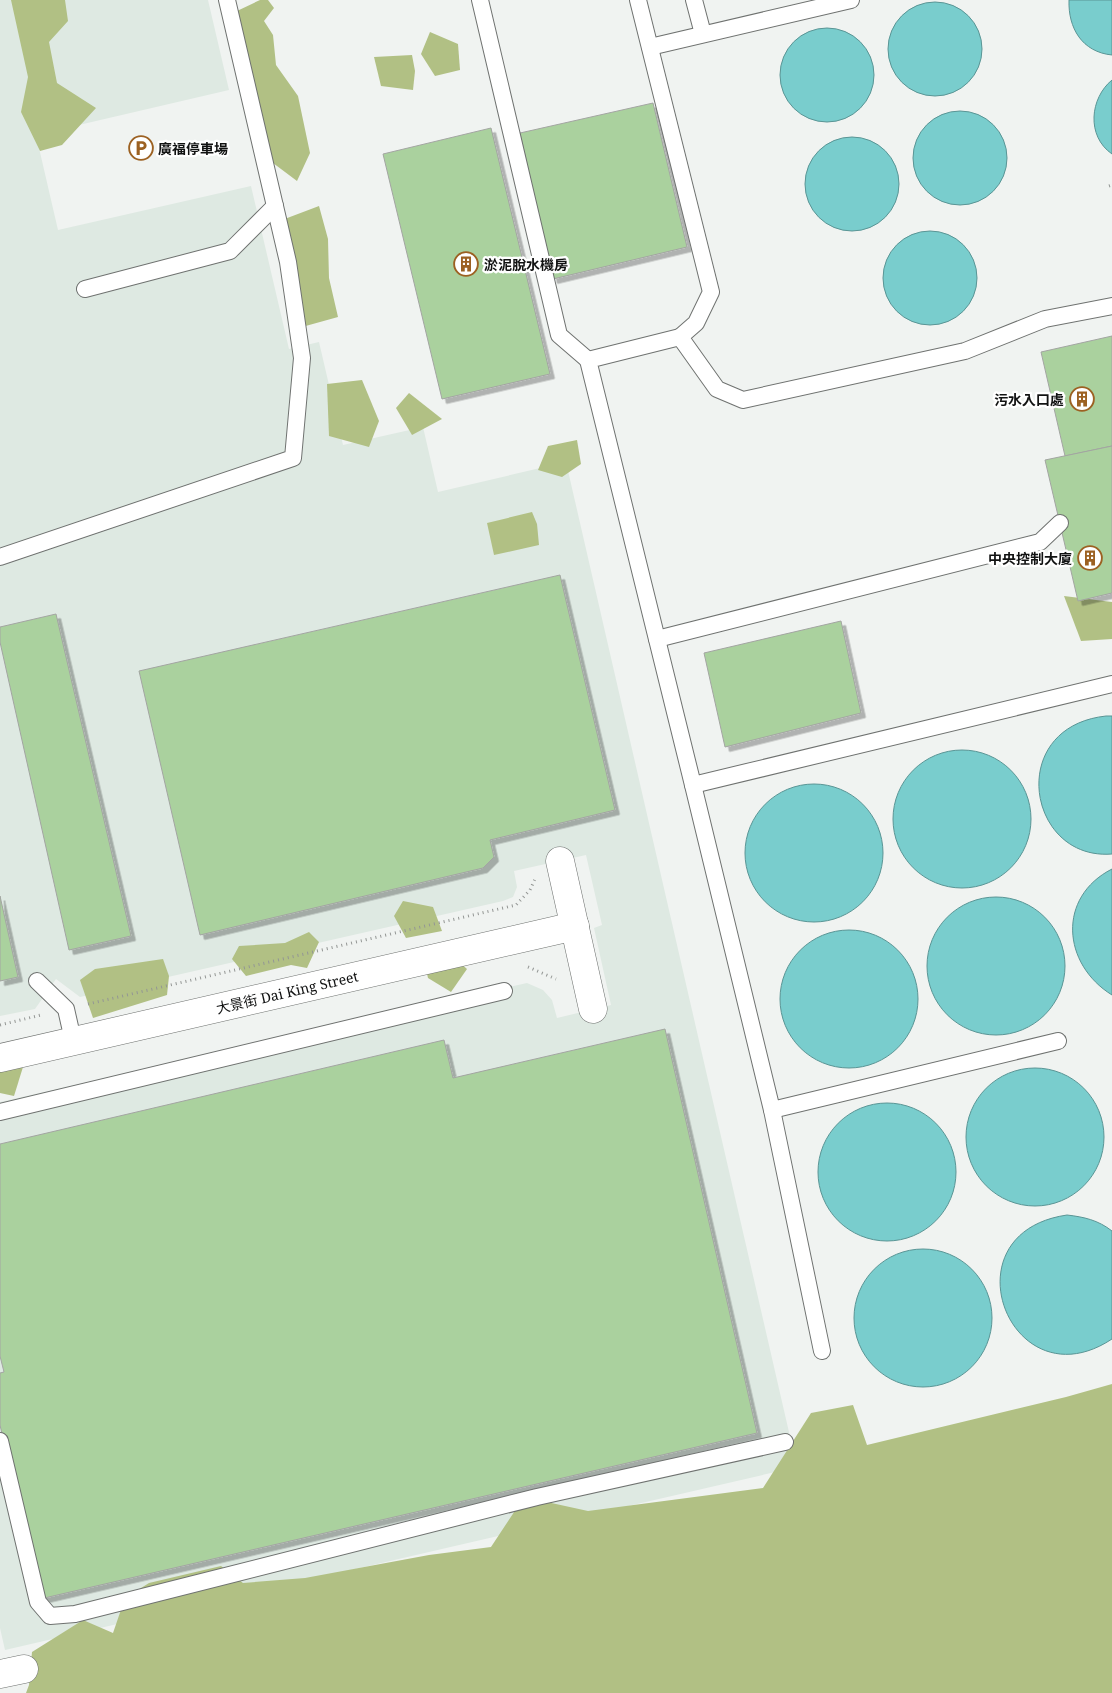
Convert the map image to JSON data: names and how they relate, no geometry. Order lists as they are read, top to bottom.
{
  "streets": {
    "street": ["大景街 Dai King Street"]
  },
  "places": {
    "parking": ["廣福停車場"],
    "building": ["淤泥脫水機房", "污水入口處", "中央控制大廈"]
  }
}
